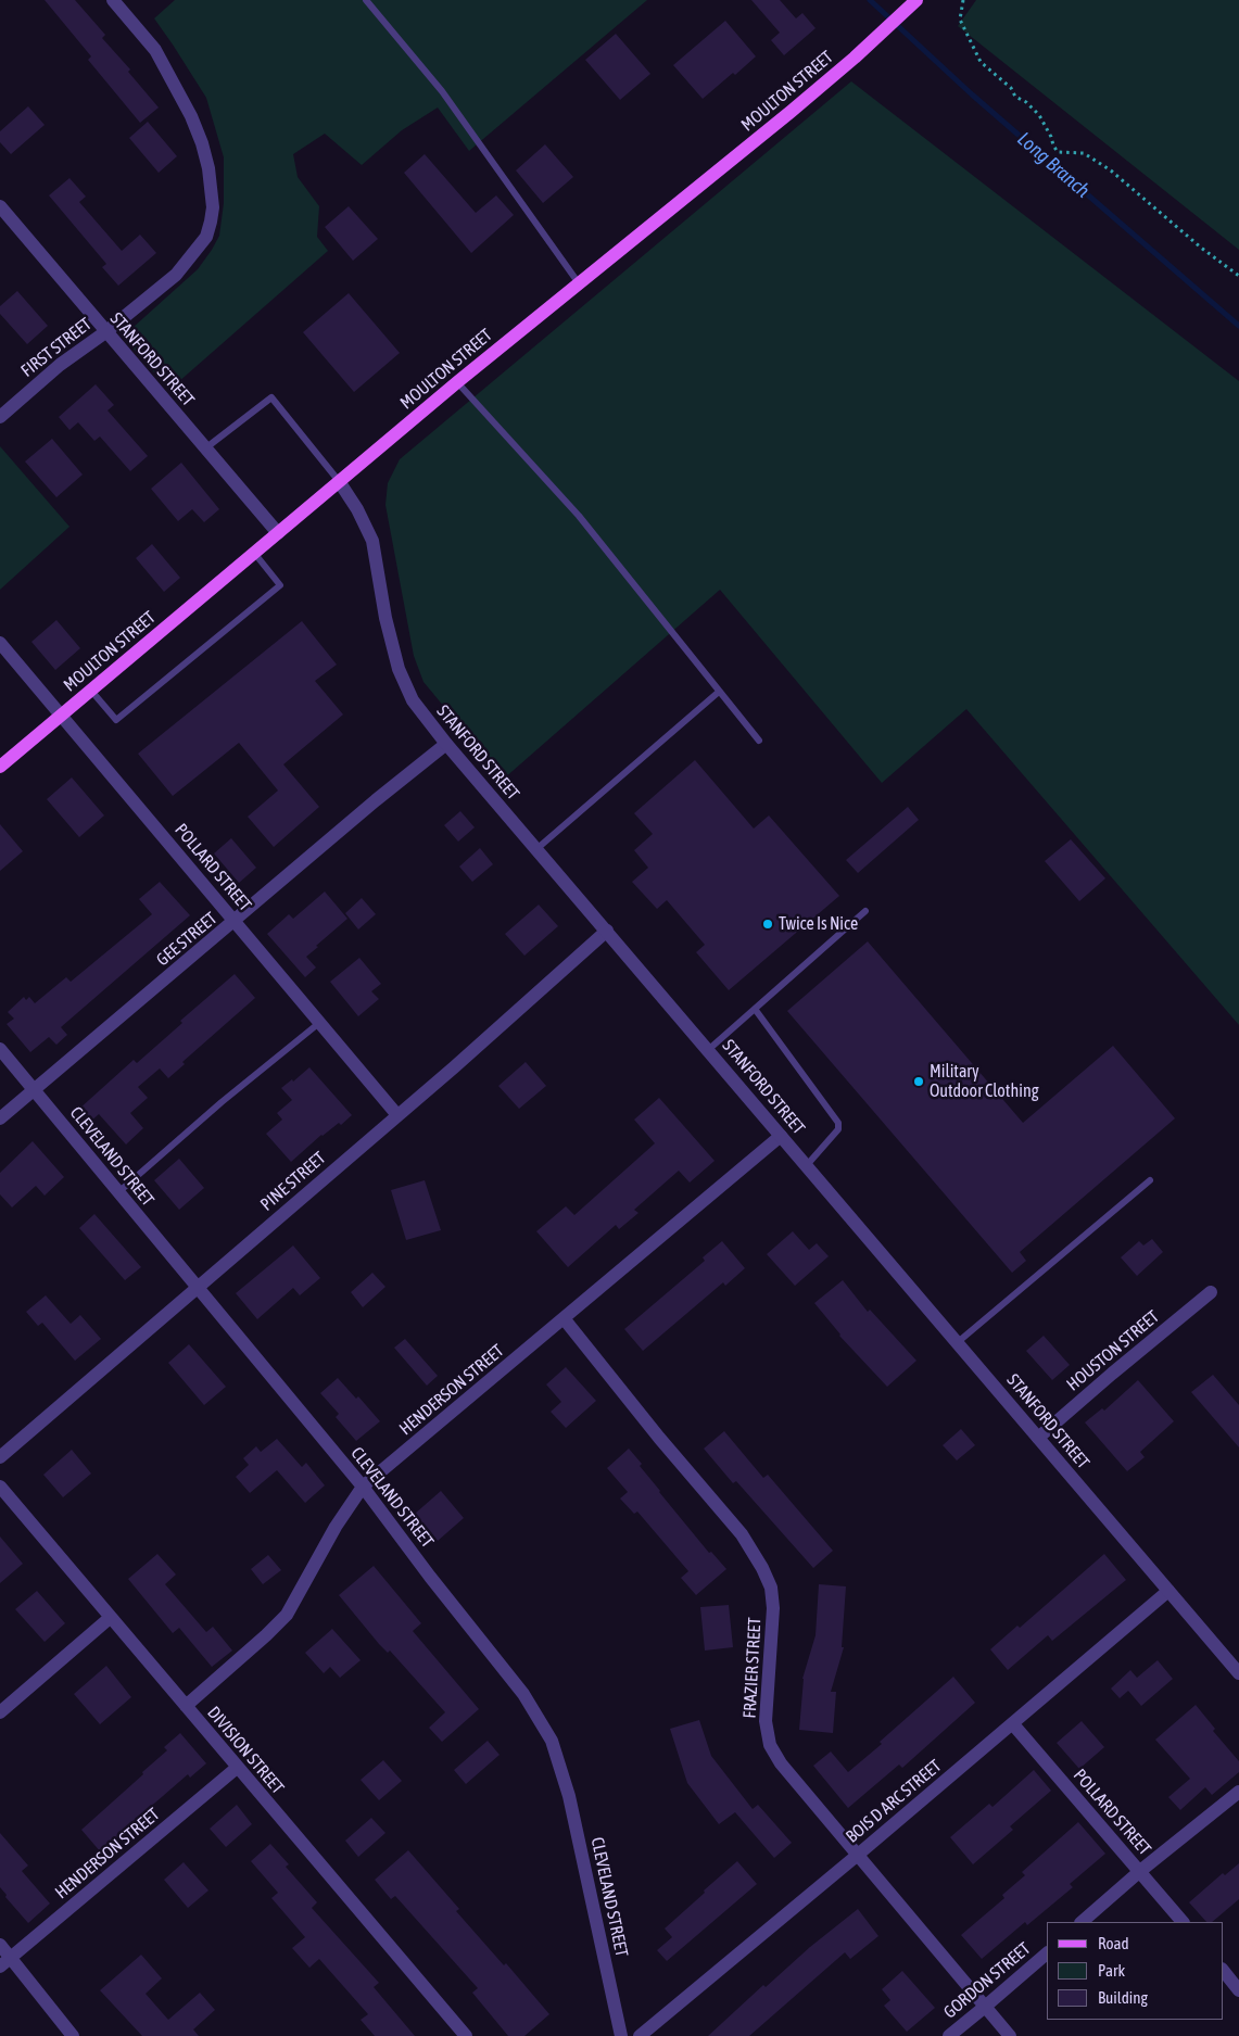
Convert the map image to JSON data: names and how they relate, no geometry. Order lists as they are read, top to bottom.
{
  "streets": {
    "main road": ["MOULTON STREET"],
    "street": [
      "FIRST STREET",
      "STANFORD STREET",
      "POLLARD STREET",
      "GEE STREET",
      "CLEVELAND STREET",
      "PINE STREET",
      "HOUSTON STREET",
      "HENDERSON STREET",
      "FRAZIER STREET",
      "DIVISION STREET",
      "BOIS D ARC STREET",
      "GORDON STREET"
    ]
  },
  "crossings": [
    ["MOULTON STREET", "STANFORD STREET"],
    ["MOULTON STREET", "POLLARD STREET"],
    ["FIRST STREET", "STANFORD STREET"],
    ["STANFORD STREET", "GEE STREET"],
    ["STANFORD STREET", "PINE STREET"],
    ["STANFORD STREET", "HOUSTON STREET"],
    ["STANFORD STREET", "HENDERSON STREET"],
    ["STANFORD STREET", "BOIS D ARC STREET"],
    ["POLLARD STREET", "GEE STREET"],
    ["POLLARD STREET", "PINE STREET"],
    ["POLLARD STREET", "BOIS D ARC STREET"],
    ["GEE STREET", "CLEVELAND STREET"],
    ["CLEVELAND STREET", "PINE STREET"],
    ["CLEVELAND STREET", "HENDERSON STREET"],
    ["HENDERSON STREET", "FRAZIER STREET"],
    ["HENDERSON STREET", "DIVISION STREET"],
    ["FRAZIER STREET", "BOIS D ARC STREET"],
    ["FRAZIER STREET", "GORDON STREET"]
  ],
  "water": ["Long Branch"],
  "places": ["Twice Is Nice", "Military Outdoor Clothing"],
  "legend": ["Road", "Park", "Building"]
}
